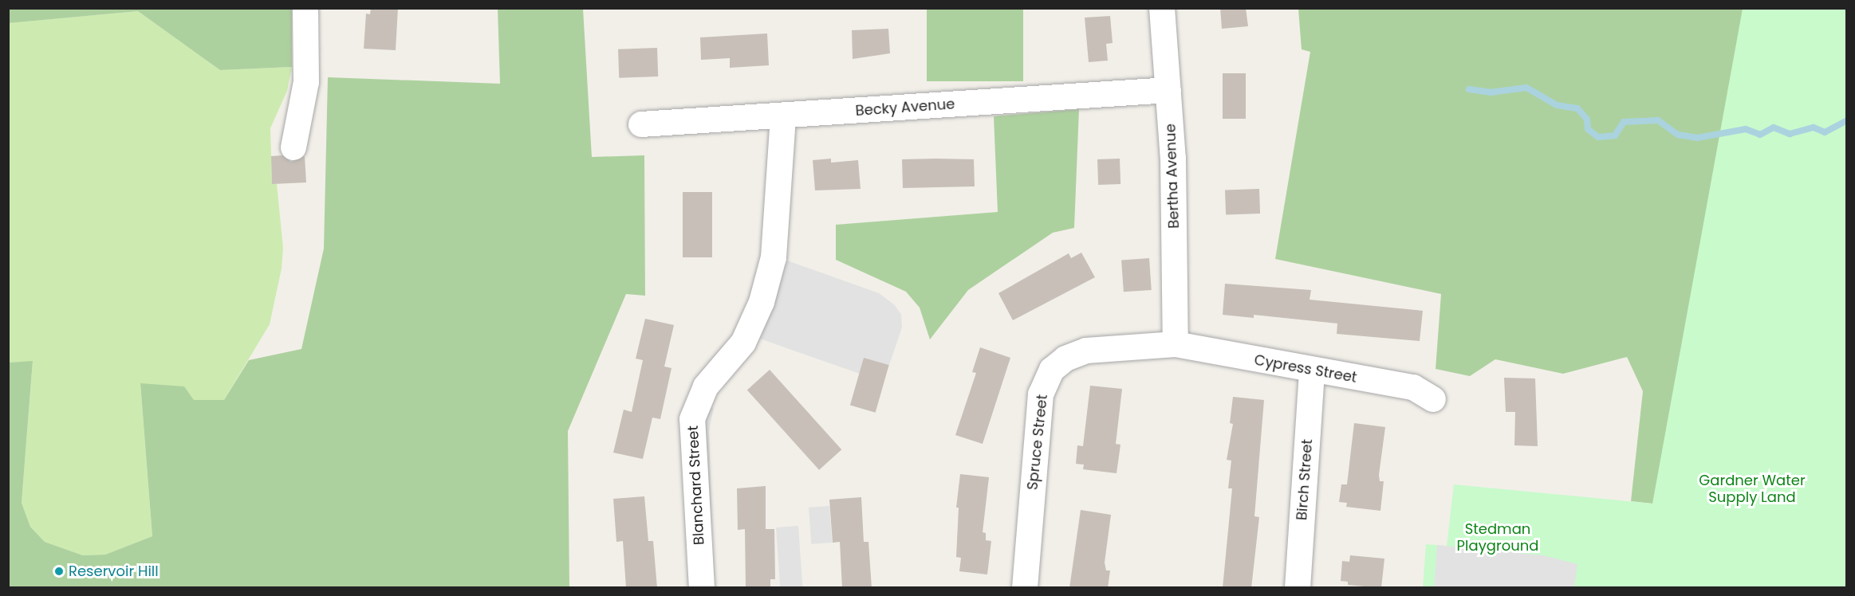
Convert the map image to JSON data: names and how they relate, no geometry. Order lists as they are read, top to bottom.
{
  "streets": {
    "street": [
      "Becky Avenue",
      "Bertha Avenue",
      "Cypress Street",
      "Spruce Street",
      "Birch Street",
      "Blanchard Street"
    ]
  },
  "crossings": [
    ["Becky Avenue", "Bertha Avenue"],
    ["Becky Avenue", "Blanchard Street"],
    ["Bertha Avenue", "Cypress Street"],
    ["Bertha Avenue", "Spruce Street"],
    ["Cypress Street", "Spruce Street"],
    ["Cypress Street", "Birch Street"]
  ],
  "parks": ["Gardner Water Supply Land", "Stedman Playground"],
  "places": ["Reservoir Hill"]
}
